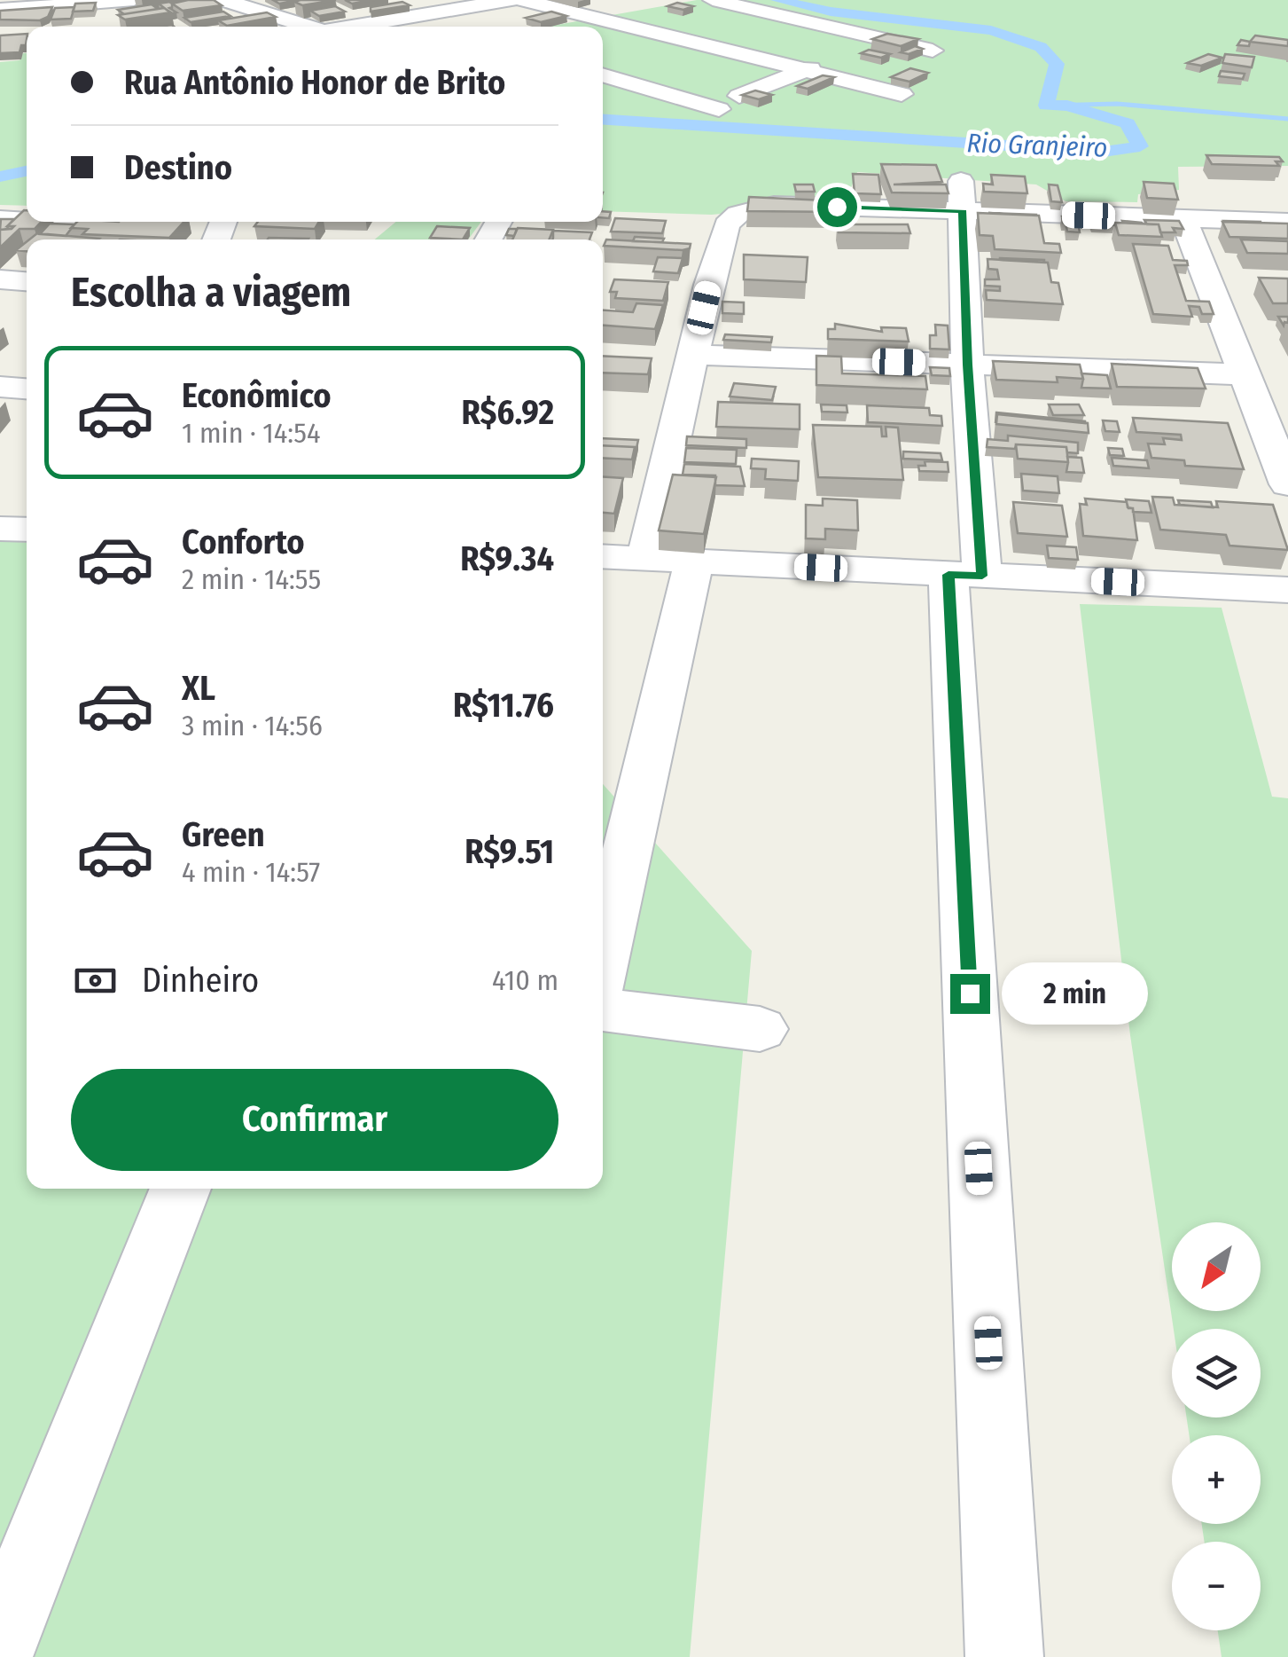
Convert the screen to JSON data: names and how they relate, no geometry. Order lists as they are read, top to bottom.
{
  "water": ["Rio Granjeiro"],
  "north": "bottom left",
  "page": {
    "banner": ["Rua Antônio Honor de Brito", "Destino"],
    "heading": "Escolha a viagem",
    "list": [
      {
        "name": "Econômico",
        "note": "1 min · 14:54",
        "value": "R$6.92"
      },
      {
        "name": "Conforto",
        "note": "2 min · 14:55",
        "value": "R$9.34"
      },
      {
        "name": "XL",
        "note": "3 min · 14:56",
        "value": "R$11.76"
      },
      {
        "name": "Green",
        "note": "4 min · 14:57",
        "value": "R$9.51"
      }
    ],
    "pay": ["Dinheiro", "410 m"],
    "bubble": "2 min",
    "buttons": "Confirmar",
    "map_buttons": ["+", "−"]
  }
}
